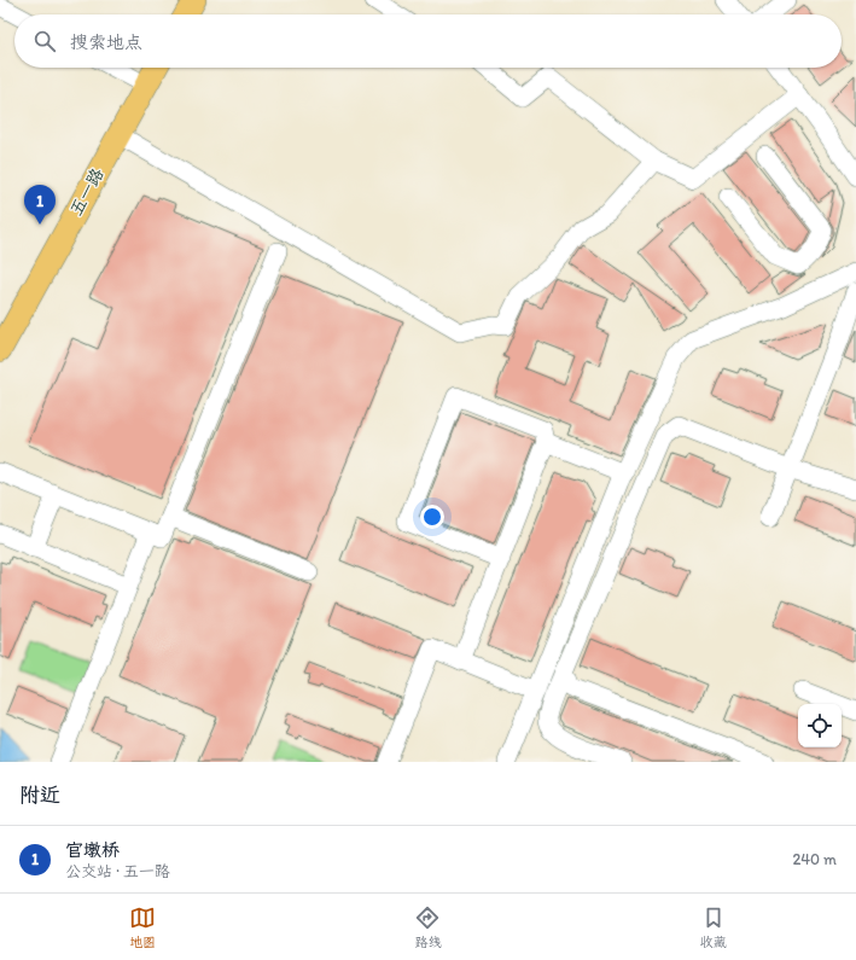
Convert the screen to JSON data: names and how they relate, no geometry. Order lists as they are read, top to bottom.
{
  "streets": {
    "main road": ["五一路"]
  },
  "page": {
    "search": "搜索地点",
    "pins": "1",
    "heading": "附近",
    "list": [
      {
        "mark": "1",
        "name": "官墩桥",
        "note": "公交站 · 五一路",
        "value": "240 m"
      }
    ],
    "nav": ["地图", "路线", "收藏"]
  }
}
